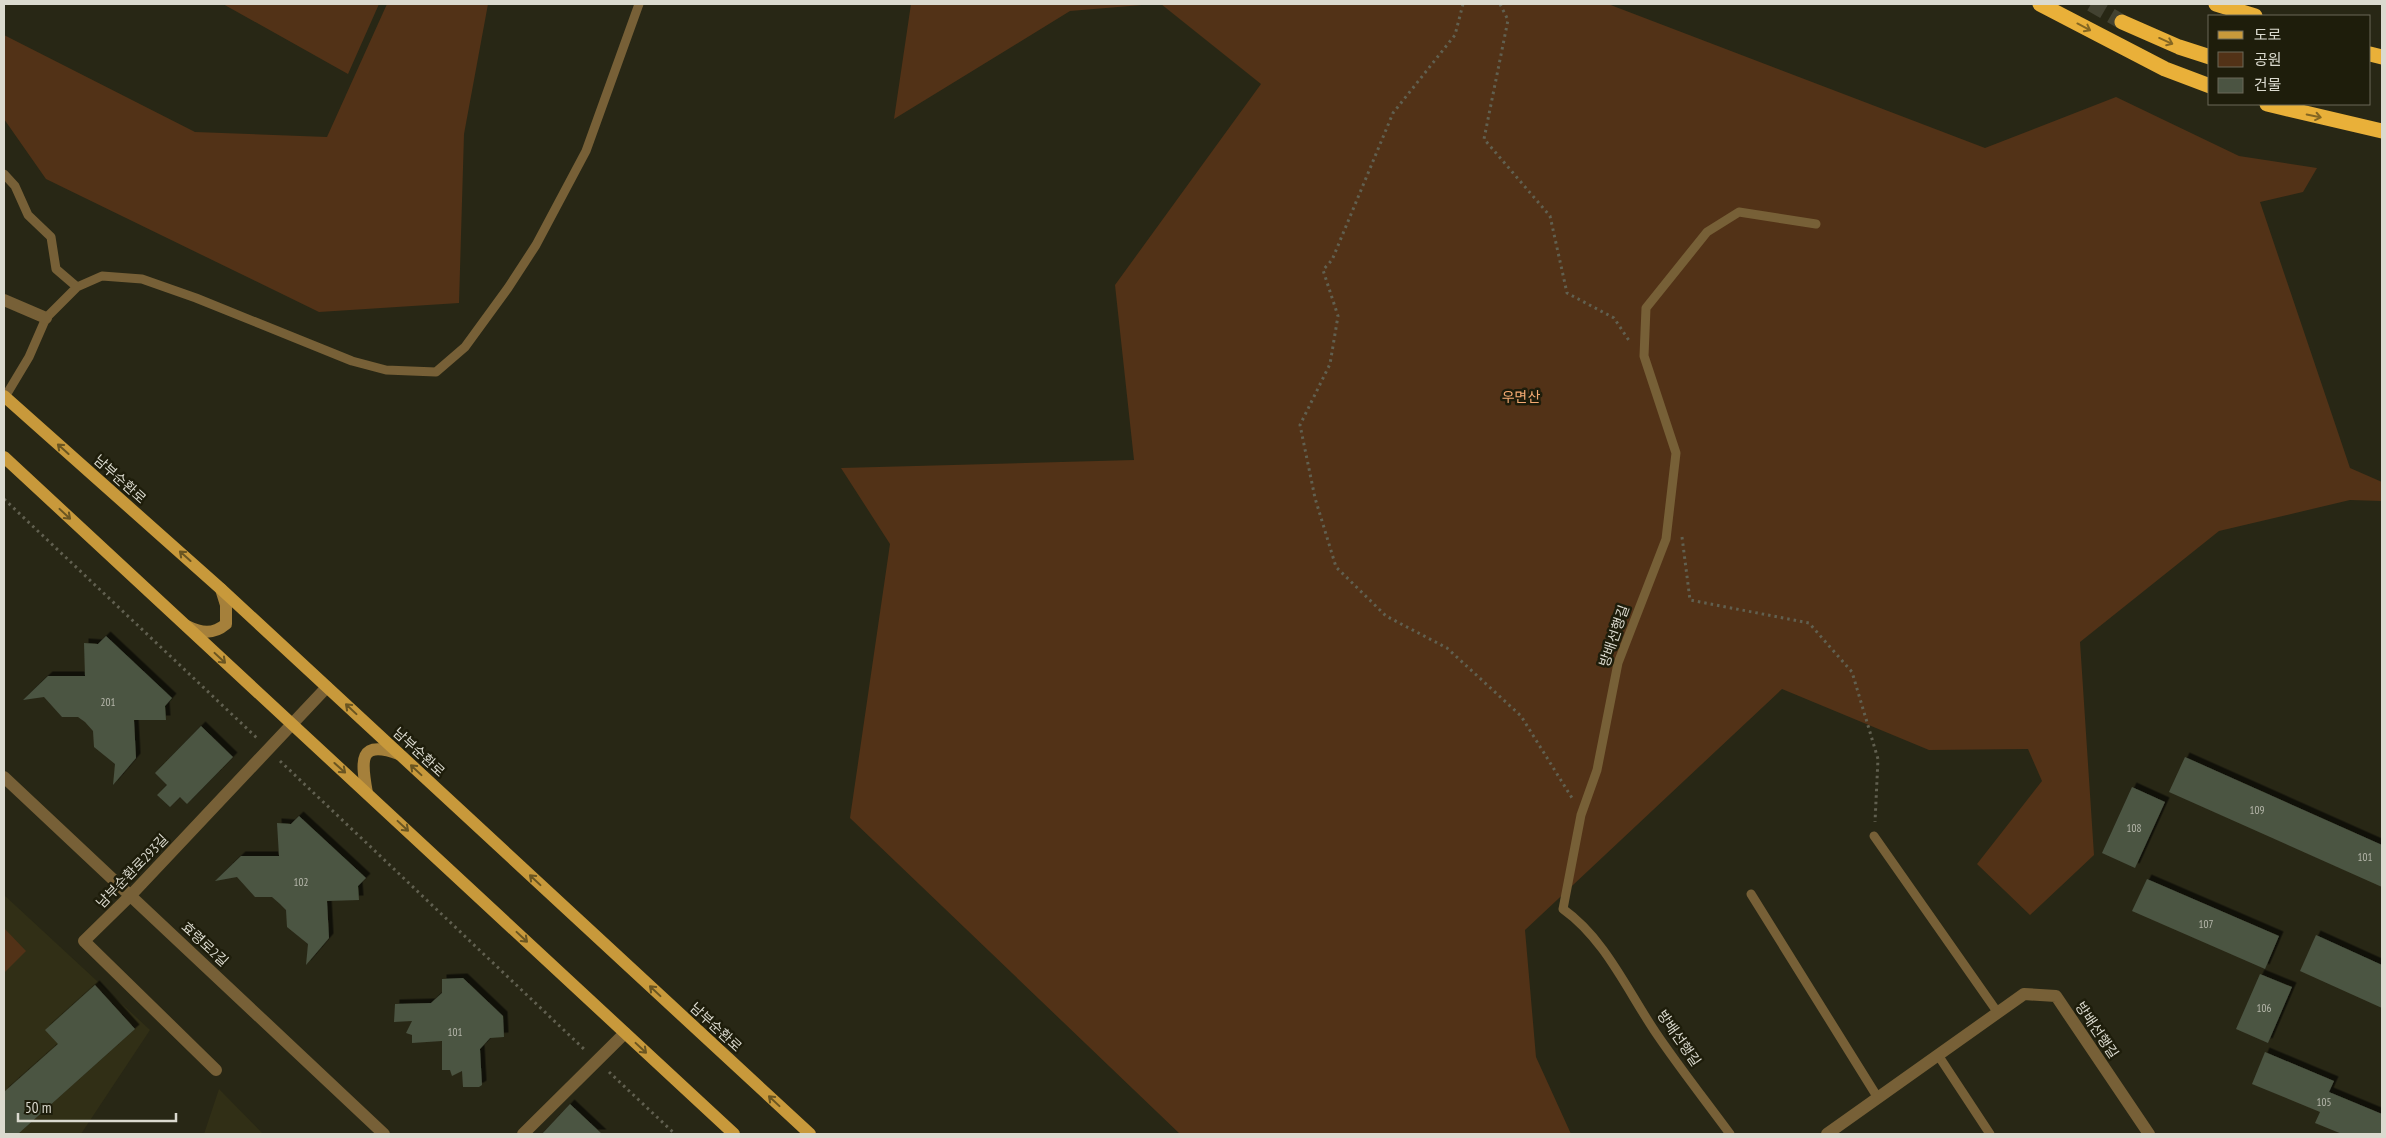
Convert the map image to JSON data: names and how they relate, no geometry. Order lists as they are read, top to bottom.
{
  "streets": {
    "main road": ["남부순환로"],
    "street": ["방배선행길", "남부순환로293길", "효령로2길"]
  },
  "crossings": [
    ["남부순환로", "남부순환로293길"],
    ["남부순환로293길", "효령로2길"]
  ],
  "parks": ["우면산"],
  "house_numbers": [
    "201",
    "109",
    "108",
    "101",
    "102",
    "107",
    "106",
    "101",
    "105"
  ],
  "legend": ["도로", "공원", "건물"],
  "scale_bar": "50 m"
}
